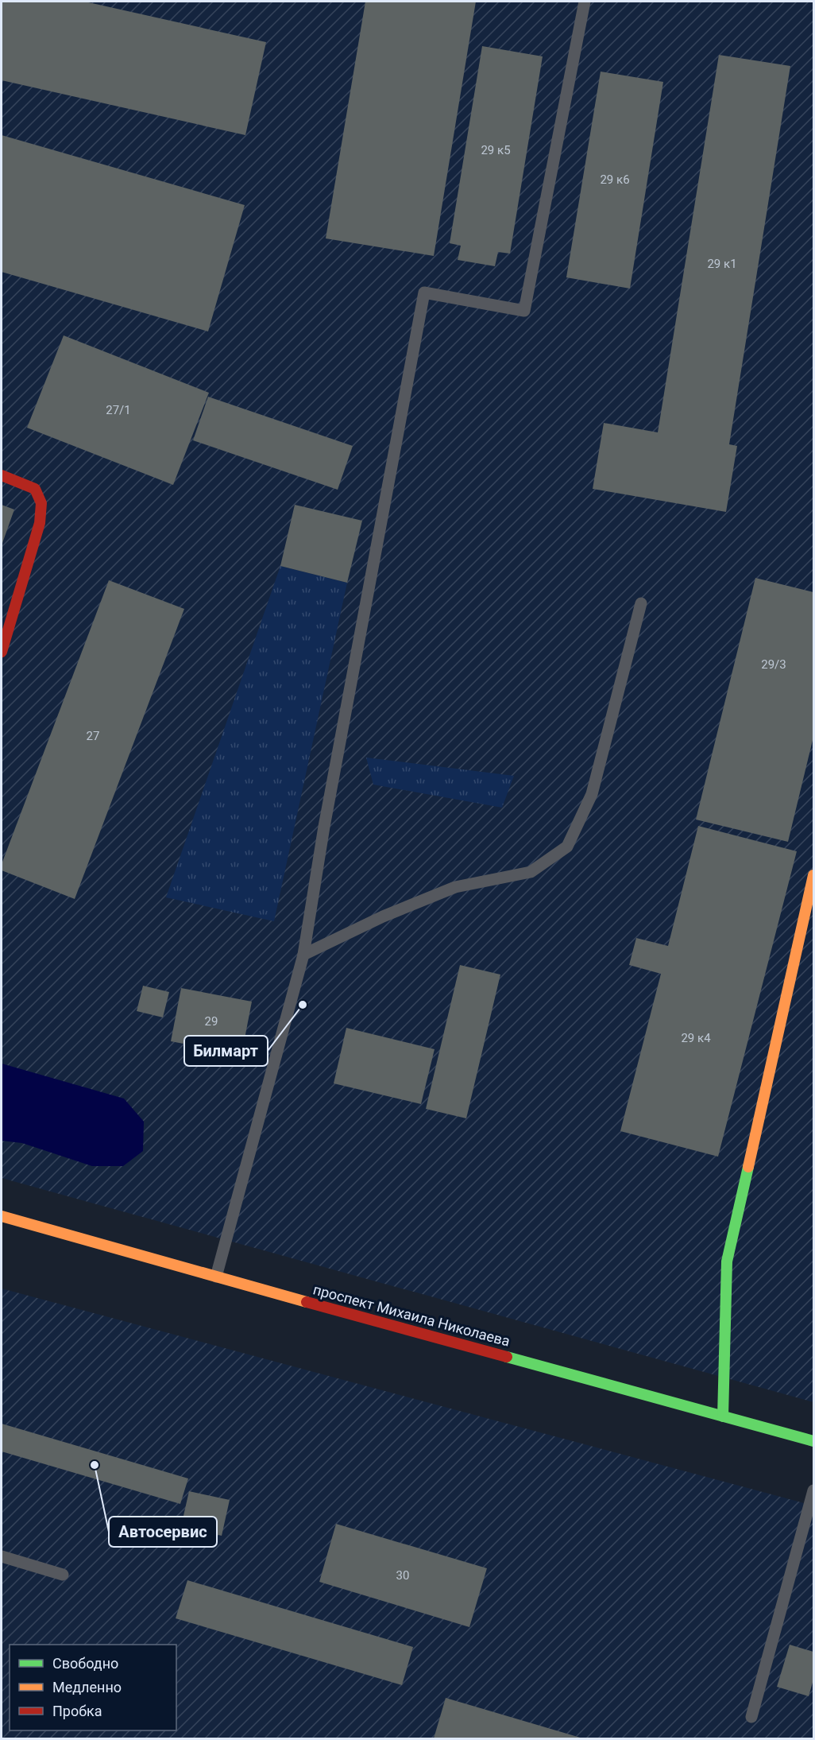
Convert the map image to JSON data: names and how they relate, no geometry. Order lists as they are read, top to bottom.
{
  "streets": {
    "main road": ["проспект Михаила Николаева"]
  },
  "places": ["Билмарт", "Автосервис"],
  "house_numbers": [
    "29 к5",
    "29 к6",
    "29 к1",
    "27/1",
    "29/3",
    "27",
    "29",
    "29 к4",
    "30"
  ],
  "legend": ["Свободно", "Медленно", "Пробка"]
}
